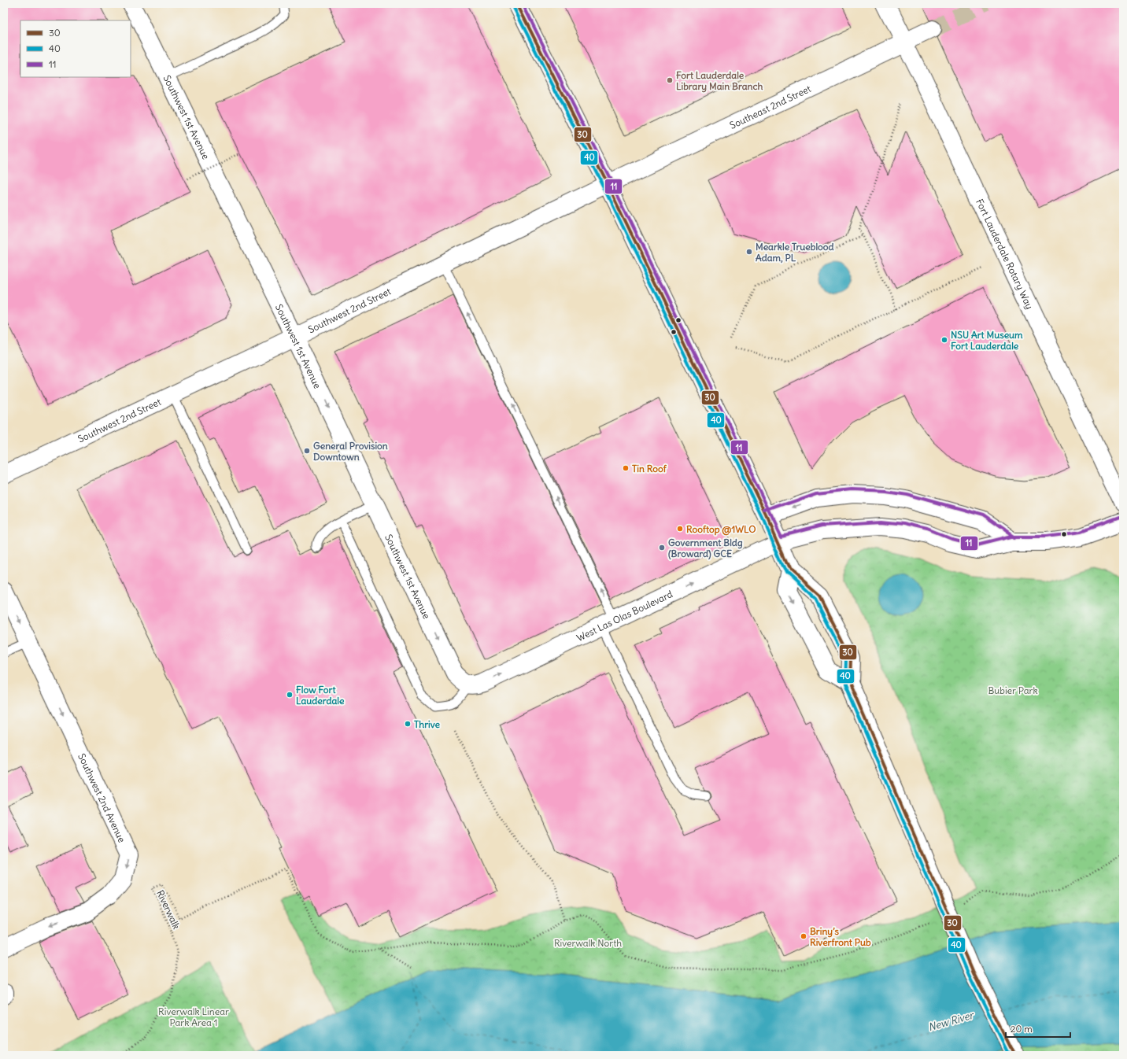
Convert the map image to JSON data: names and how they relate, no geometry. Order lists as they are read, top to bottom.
{
  "streets": {
    "street": [
      "Southeast 2nd Street",
      "Southwest 1st Avenue",
      "Fort Lauderdale Rotary Way",
      "Southwest 2nd Street",
      "West Las Olas Boulevard",
      "Southwest 2nd Avenue"
    ],
    "path": ["Riverwalk"]
  },
  "crossings": [
    ["Southeast 2nd Street", "Fort Lauderdale Rotary Way"],
    ["Southeast 2nd Street", "Southwest 2nd Street"],
    ["Southwest 1st Avenue", "Southwest 2nd Street"],
    ["Southwest 1st Avenue", "West Las Olas Boulevard"]
  ],
  "one_way": ["Southwest 1st Avenue", "West Las Olas Boulevard"],
  "water": ["New River"],
  "parks": ["Bubier Park", "Riverwalk North", "Riverwalk Linear Park Area 1"],
  "places": [
    "Fort Lauderdale Library Main Branch",
    "Mearkle Trueblood Adam, PL",
    "NSU Art Museum Fort Lauderdale",
    "General Provision Downtown",
    "Tin Roof",
    "Rooftop @1WLO",
    "Government Bldg (Broward) GCE",
    "Flow Fort Lauderdale",
    "Thrive",
    "Briny’s Riverfront Pub"
  ],
  "lines": ["transit line 30", "transit line 11", "transit line 40"],
  "legend": ["30", "40", "11"],
  "scale_bar": "20 m"
}
